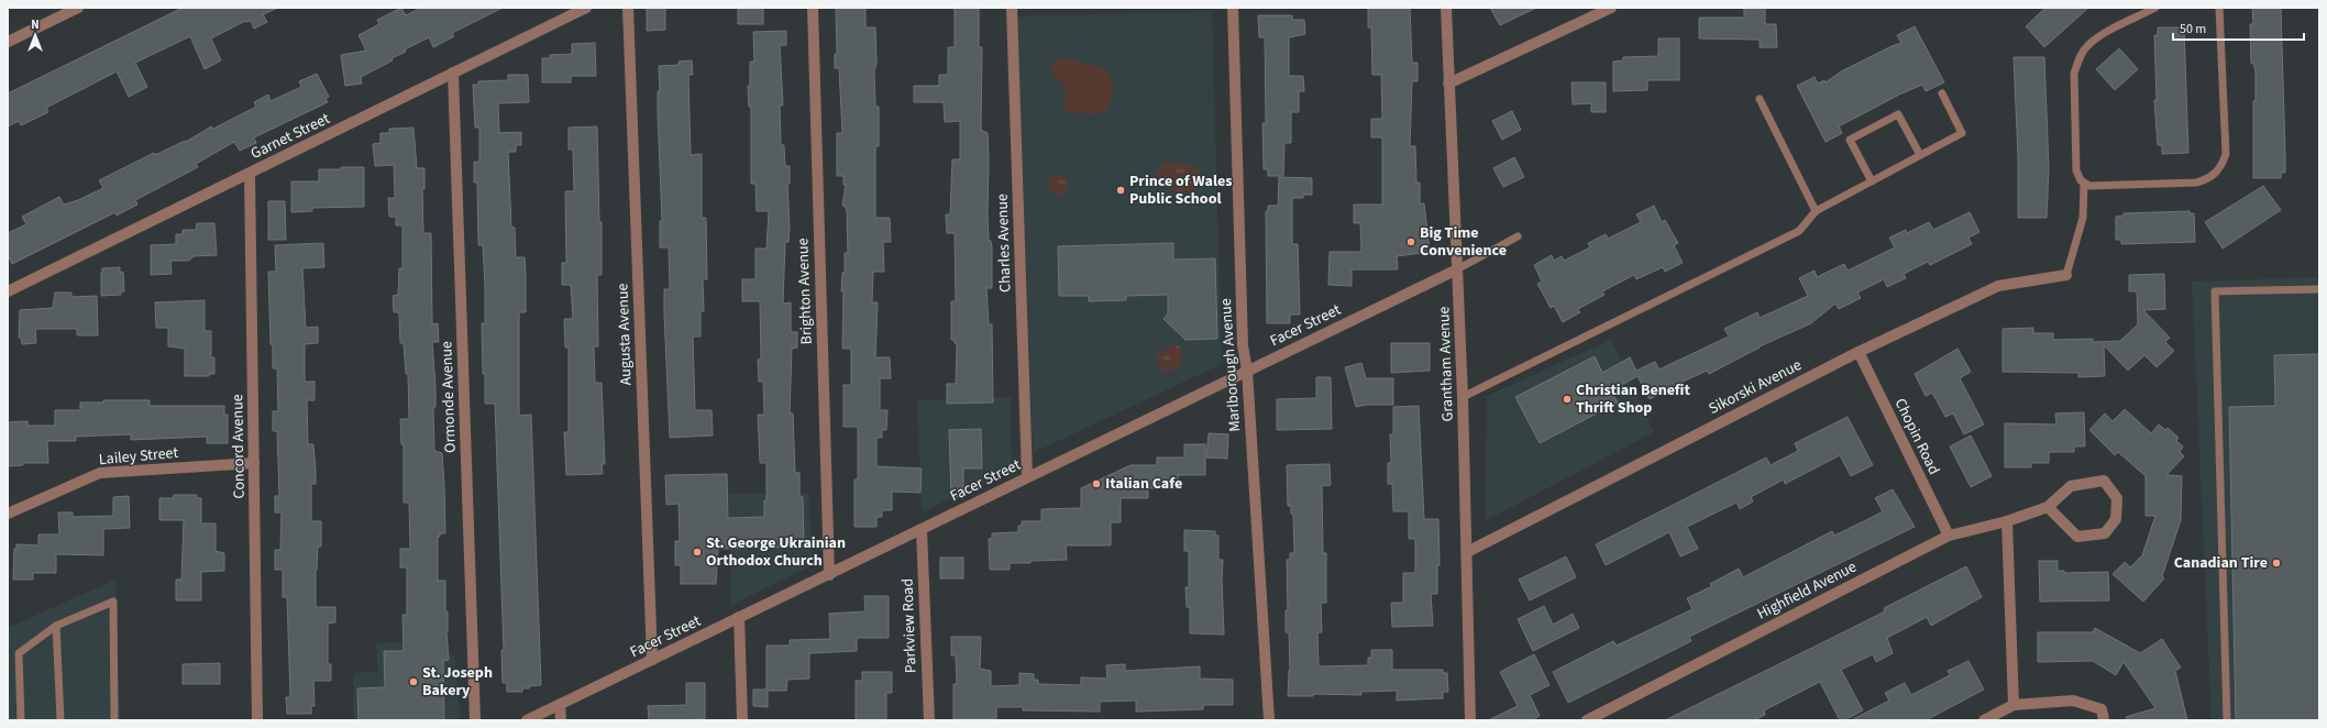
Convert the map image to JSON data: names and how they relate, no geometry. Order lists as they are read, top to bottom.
{
  "streets": {
    "street": [
      "Garnet Street",
      "Charles Avenue",
      "Brighton Avenue",
      "Facer Street",
      "Augusta Avenue",
      "Grantham Avenue",
      "Marlborough Avenue",
      "Sikorski Avenue",
      "Ormonde Avenue",
      "Chopin Road",
      "Concord Avenue",
      "Lailey Street",
      "Highfield Avenue",
      "Parkview Road"
    ]
  },
  "crossings": [
    ["Garnet Street", "Ormonde Avenue"],
    ["Garnet Street", "Concord Avenue"],
    ["Charles Avenue", "Facer Street"],
    ["Brighton Avenue", "Facer Street"],
    ["Facer Street", "Augusta Avenue"],
    ["Facer Street", "Grantham Avenue"],
    ["Facer Street", "Marlborough Avenue"],
    ["Facer Street", "Parkview Road"],
    ["Grantham Avenue", "Sikorski Avenue"],
    ["Sikorski Avenue", "Chopin Road"],
    ["Chopin Road", "Highfield Avenue"],
    ["Concord Avenue", "Lailey Street"]
  ],
  "places": [
    "Prince of Wales Public School",
    "Big Time Convenience",
    "Christian Benefit Thrift Shop",
    "Italian Cafe",
    "St. George Ukrainian Orthodox Church",
    "Canadian Tire",
    "St. Joseph Bakery"
  ],
  "scale_bar": "50 m",
  "north": "top"
}
